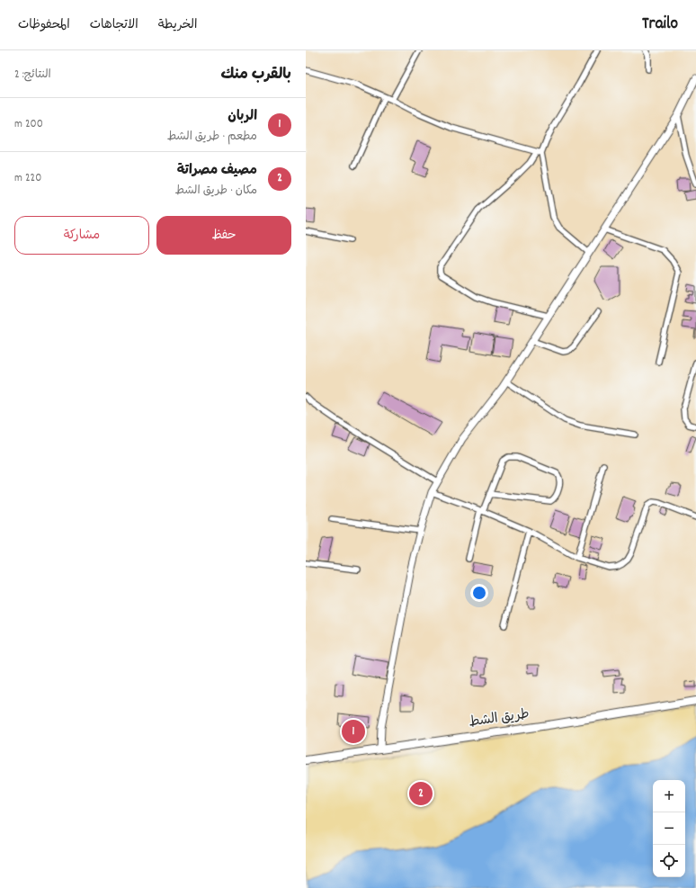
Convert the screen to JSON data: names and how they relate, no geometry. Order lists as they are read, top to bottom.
{
  "streets": {
    "main road": ["طريق الشط"]
  },
  "page": {
    "header": "Trailo",
    "nav": ["الخريطة", "الاتجاهات", "المحفوظات"],
    "heading": ["بالقرب منك", "النتائج: 2"],
    "list": [
      {
        "mark": "1",
        "name": "الربان",
        "note": "مطعم · طريق الشط",
        "value": "200 m"
      },
      {
        "mark": "2",
        "name": "مصيف مصراتة",
        "note": "مكان · طريق الشط",
        "value": "220 m"
      }
    ],
    "buttons": ["حفظ", "مشاركة"],
    "pins": ["1", "2"],
    "map_buttons": ["+", "−"]
  }
}
